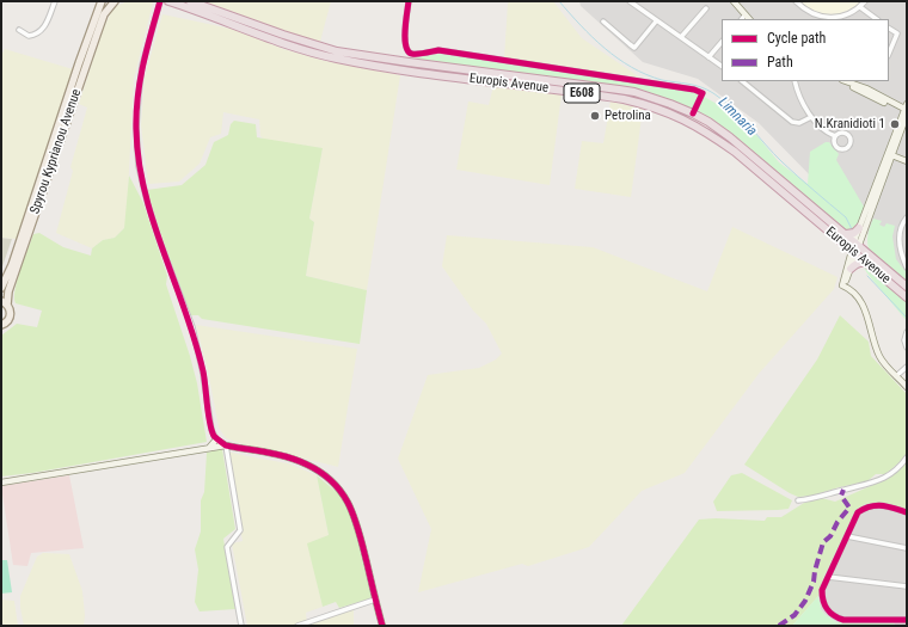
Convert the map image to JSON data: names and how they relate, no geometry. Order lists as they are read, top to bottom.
{
  "streets": {
    "highway": ["Europis Avenue", "E608"],
    "main road": ["Spyrou Kyprianou Avenue"]
  },
  "water": ["Limnaria"],
  "places": ["Petrolina", "N.Kranidioti 1"],
  "legend": ["Cycle path", "Path"]
}
